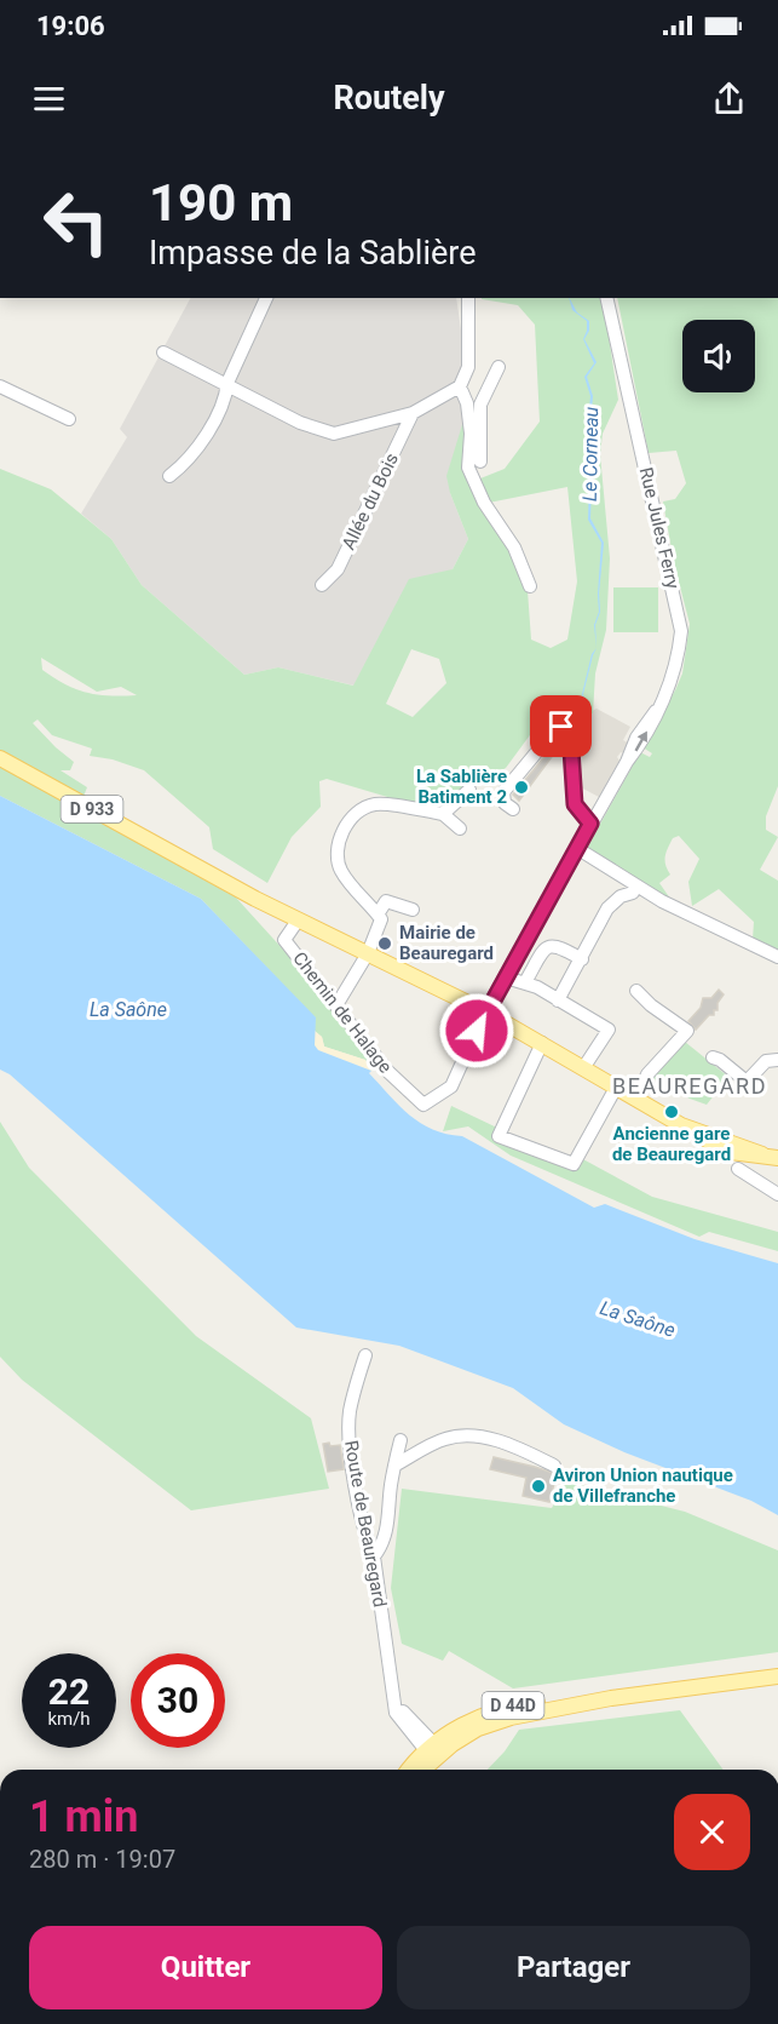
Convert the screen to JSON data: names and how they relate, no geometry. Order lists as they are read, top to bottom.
{
  "streets": {
    "main road": ["D 933", "D 44D"],
    "street": [
      "Allée du Bois",
      "Rue Jules Ferry",
      "Chemin de Halage",
      "Route de Beauregard"
    ]
  },
  "crossings": [
    ["Rue Jules Ferry", "D 933"],
    ["Rue Jules Ferry", "Chemin de Halage"],
    ["D 933", "Chemin de Halage"],
    ["Route de Beauregard", "D 44D"]
  ],
  "districts": ["BEAUREGARD"],
  "water": ["Le Corneau", "La Saône"],
  "places": [
    "La Sablière Batiment 2",
    "Mairie de Beauregard",
    "Ancienne gare de Beauregard",
    "Aviron Union nautique de Villefranche"
  ],
  "page": {
    "status": "19:06",
    "header": "Routely",
    "turn": ["190 m", "Impasse de la Sablière"],
    "speed": "22 km/h",
    "limit": "30",
    "heading": ["1 min", "280 m · 19:07"],
    "buttons": ["Quitter", "Partager"]
  }
}
